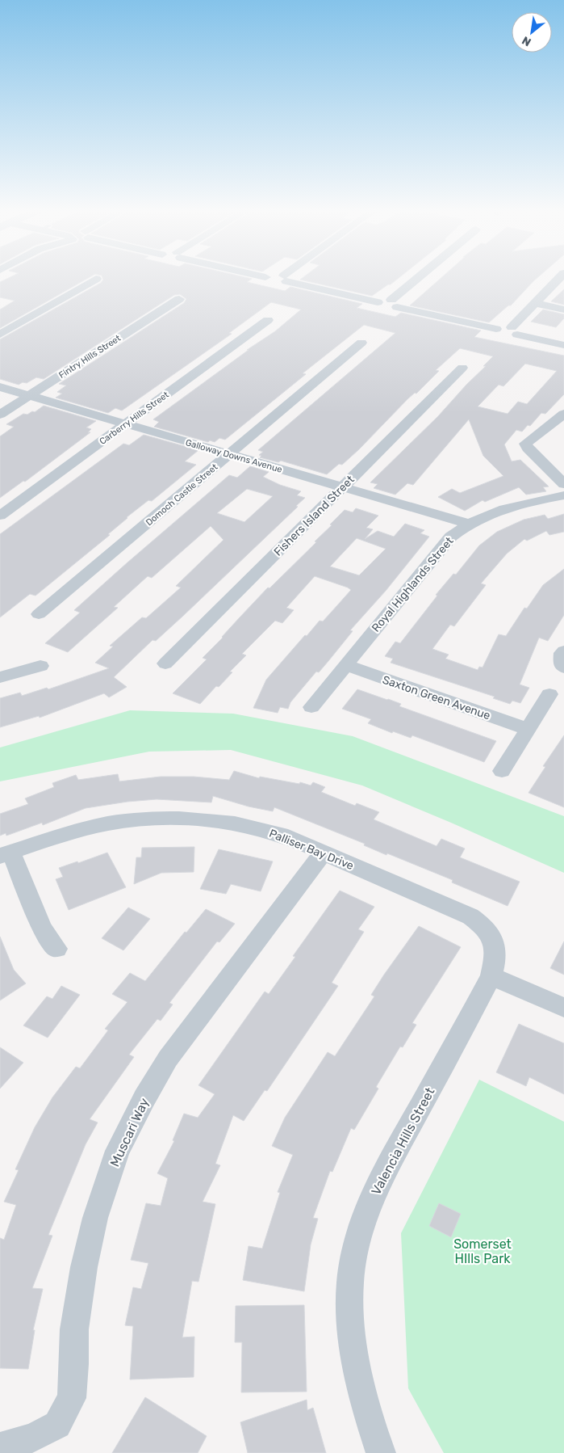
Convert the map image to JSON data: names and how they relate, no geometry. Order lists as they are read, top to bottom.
{
  "streets": {
    "street": [
      "Fintry Hills Street",
      "Carberry Hills Street",
      "Galloway Downs Avenue",
      "Domoch Castle Street",
      "Fishers Island Street",
      "Royal Highlands Street",
      "Saxton Green Avenue",
      "Palliser Bay Drive",
      "Muscari Way",
      "Valencia Hills Street"
    ]
  },
  "crossings": [
    ["Fintry Hills Street", "Galloway Downs Avenue"],
    ["Carberry Hills Street", "Galloway Downs Avenue"],
    ["Galloway Downs Avenue", "Domoch Castle Street"],
    ["Galloway Downs Avenue", "Fishers Island Street"],
    ["Galloway Downs Avenue", "Royal Highlands Street"],
    ["Royal Highlands Street", "Saxton Green Avenue"],
    ["Palliser Bay Drive", "Muscari Way"],
    ["Palliser Bay Drive", "Valencia Hills Street"]
  ],
  "parks": ["Somerset HIlls Park"],
  "north": "bottom left"
}
